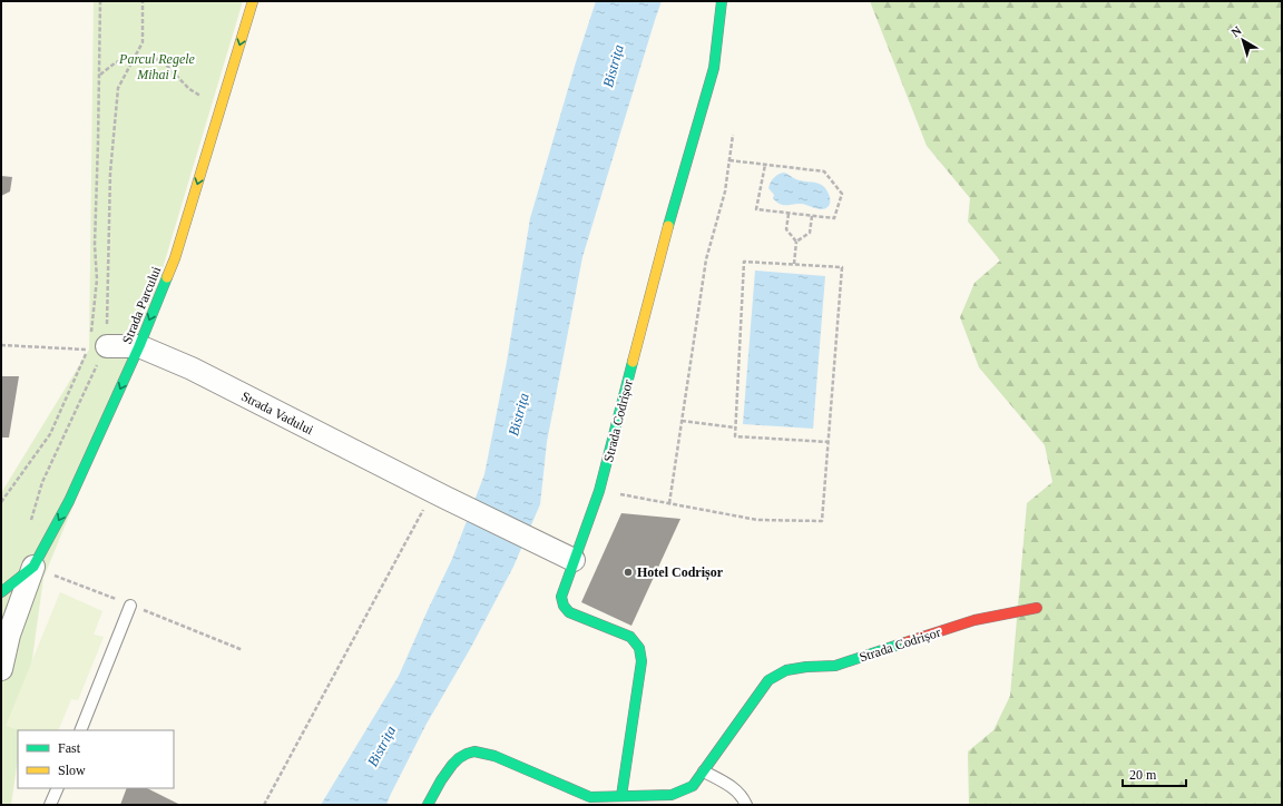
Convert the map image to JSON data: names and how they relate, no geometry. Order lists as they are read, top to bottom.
{
  "streets": {
    "street": ["Strada Parcului", "Strada Vadului", "Strada Codrișor"]
  },
  "crossings": [
    ["Strada Parcului", "Strada Vadului"],
    ["Strada Vadului", "Strada Codrișor"]
  ],
  "one_way": ["Strada Parcului"],
  "water": ["Bistrița"],
  "parks": ["Parcul Regele Mihai I"],
  "places": ["Hotel Codrișor"],
  "legend": ["Fast", "Slow"],
  "scale_bar": "20 m",
  "north": "top left"
}
